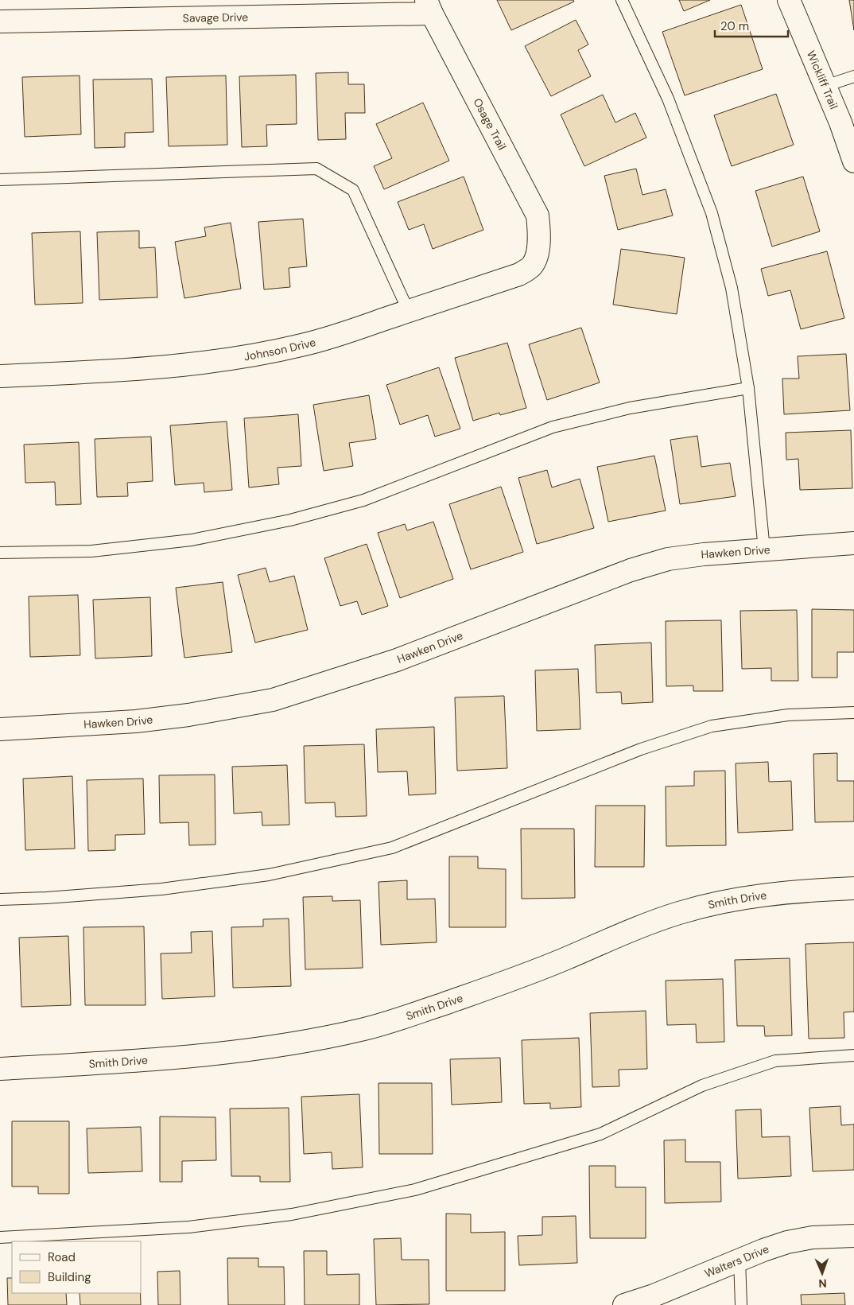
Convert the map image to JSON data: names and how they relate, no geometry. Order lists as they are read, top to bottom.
{
  "streets": {
    "street": [
      "Savage Drive",
      "Wickliff Trail",
      "Osage Trail",
      "Johnson Drive",
      "Hawken Drive",
      "Smith Drive",
      "Walters Drive"
    ]
  },
  "crossings": [
    ["Savage Drive", "Osage Trail"],
    ["Osage Trail", "Johnson Drive"]
  ],
  "legend": ["Road", "Building"],
  "scale_bar": "20 m",
  "north": "bottom"
}
